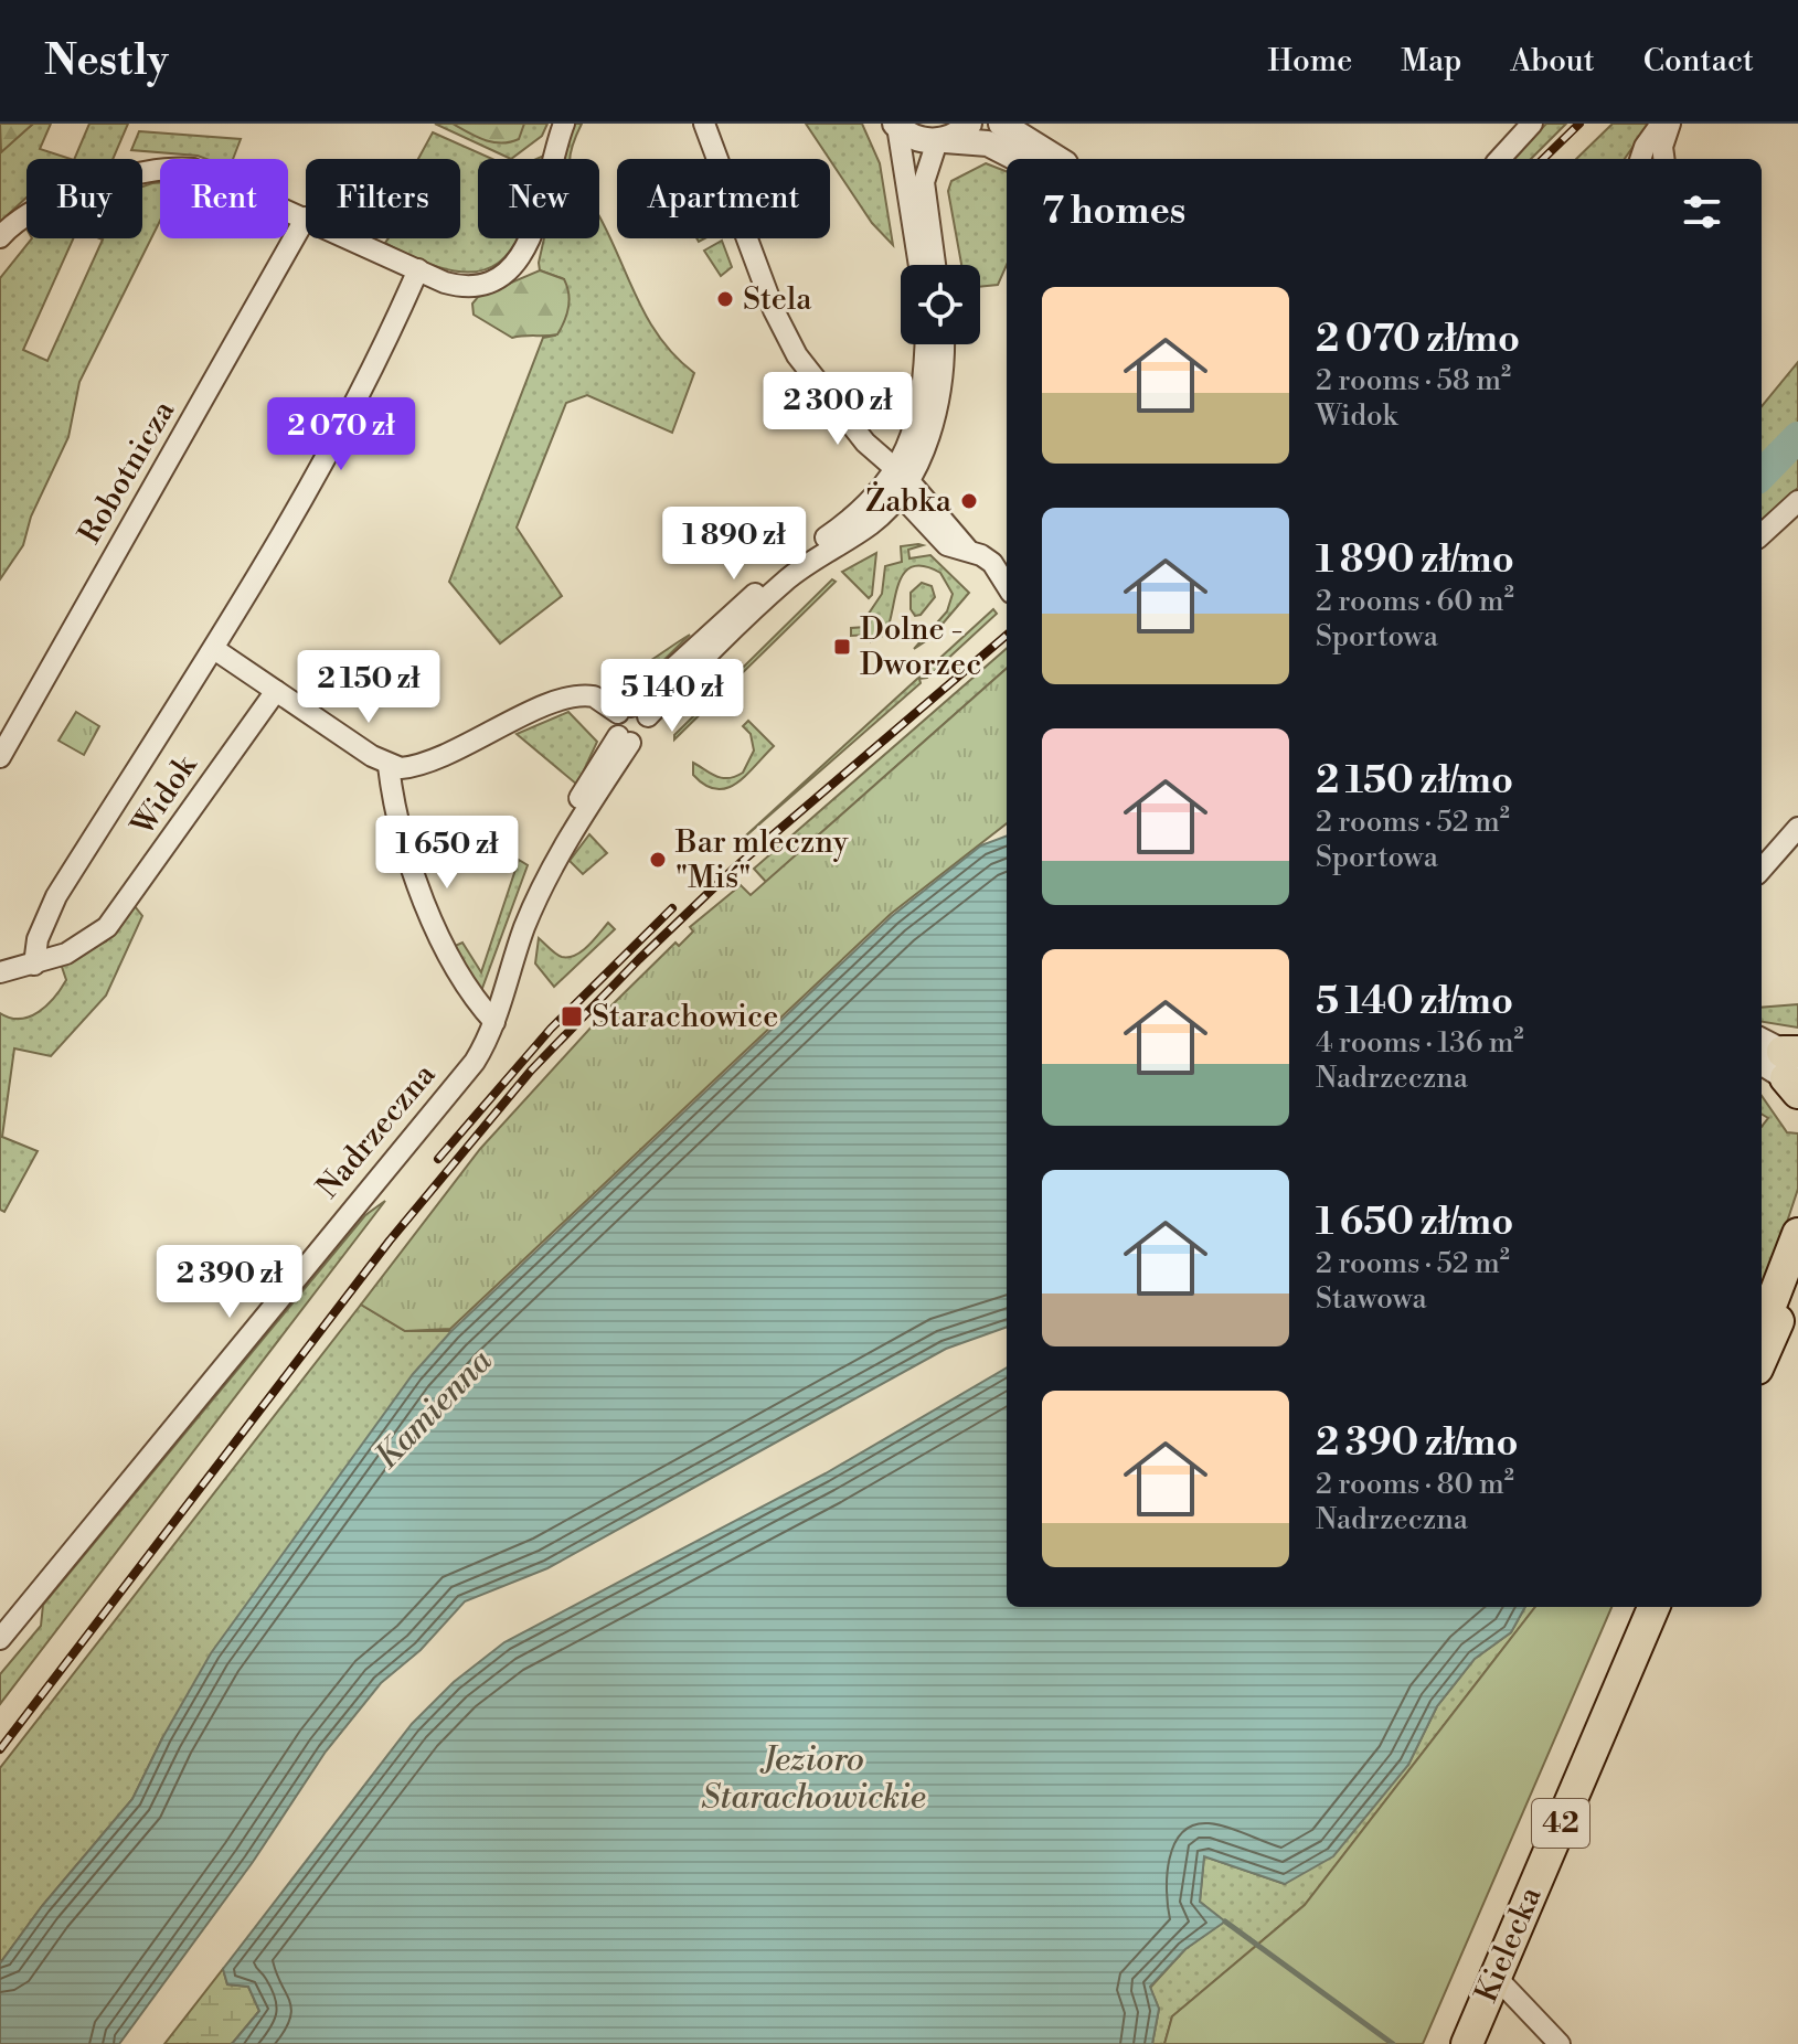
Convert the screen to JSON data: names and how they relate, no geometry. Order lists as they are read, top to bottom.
{
  "streets": {
    "main road": ["42", "Kielecka"],
    "street": ["Robotnicza", "Widok", "Nadrzeczna"]
  },
  "water": ["Kamienna", "Jezioro Starachowickie"],
  "places": {
    "other": ["Stela", "Żabka", "Bar mleczny \"Miś\""],
    "transit": ["Dolne - Dworzec", "Starachowice"]
  },
  "page": {
    "header": "Nestly",
    "nav": [
      "Home",
      "Map",
      "About",
      "Contact"
    ],
    "chip": [
      "Buy",
      "Rent",
      "Filters",
      "New",
      "Apartment"
    ],
    "heading": "7 homes",
    "list": [
      {
        "name": "2 070 zł/mo",
        "note": "2 rooms · 58 m² · Widok"
      },
      {
        "name": "1 890 zł/mo",
        "note": "2 rooms · 60 m² · Sportowa"
      },
      {
        "name": "2 150 zł/mo",
        "note": "2 rooms · 52 m² · Sportowa"
      },
      {
        "name": "5 140 zł/mo",
        "note": "4 rooms · 136 m² · Nadrzeczna"
      },
      {
        "name": "1 650 zł/mo",
        "note": "2 rooms · 52 m² · Stawowa"
      },
      {
        "name": "2 390 zł/mo",
        "note": "2 rooms · 80 m² · Nadrzeczna"
      }
    ],
    "price": [
      "2 300 zł",
      "2 070 zł",
      "1 890 zł",
      "2 150 zł",
      "5 140 zł",
      "1 650 zł",
      "2 390 zł"
    ]
  }
}
